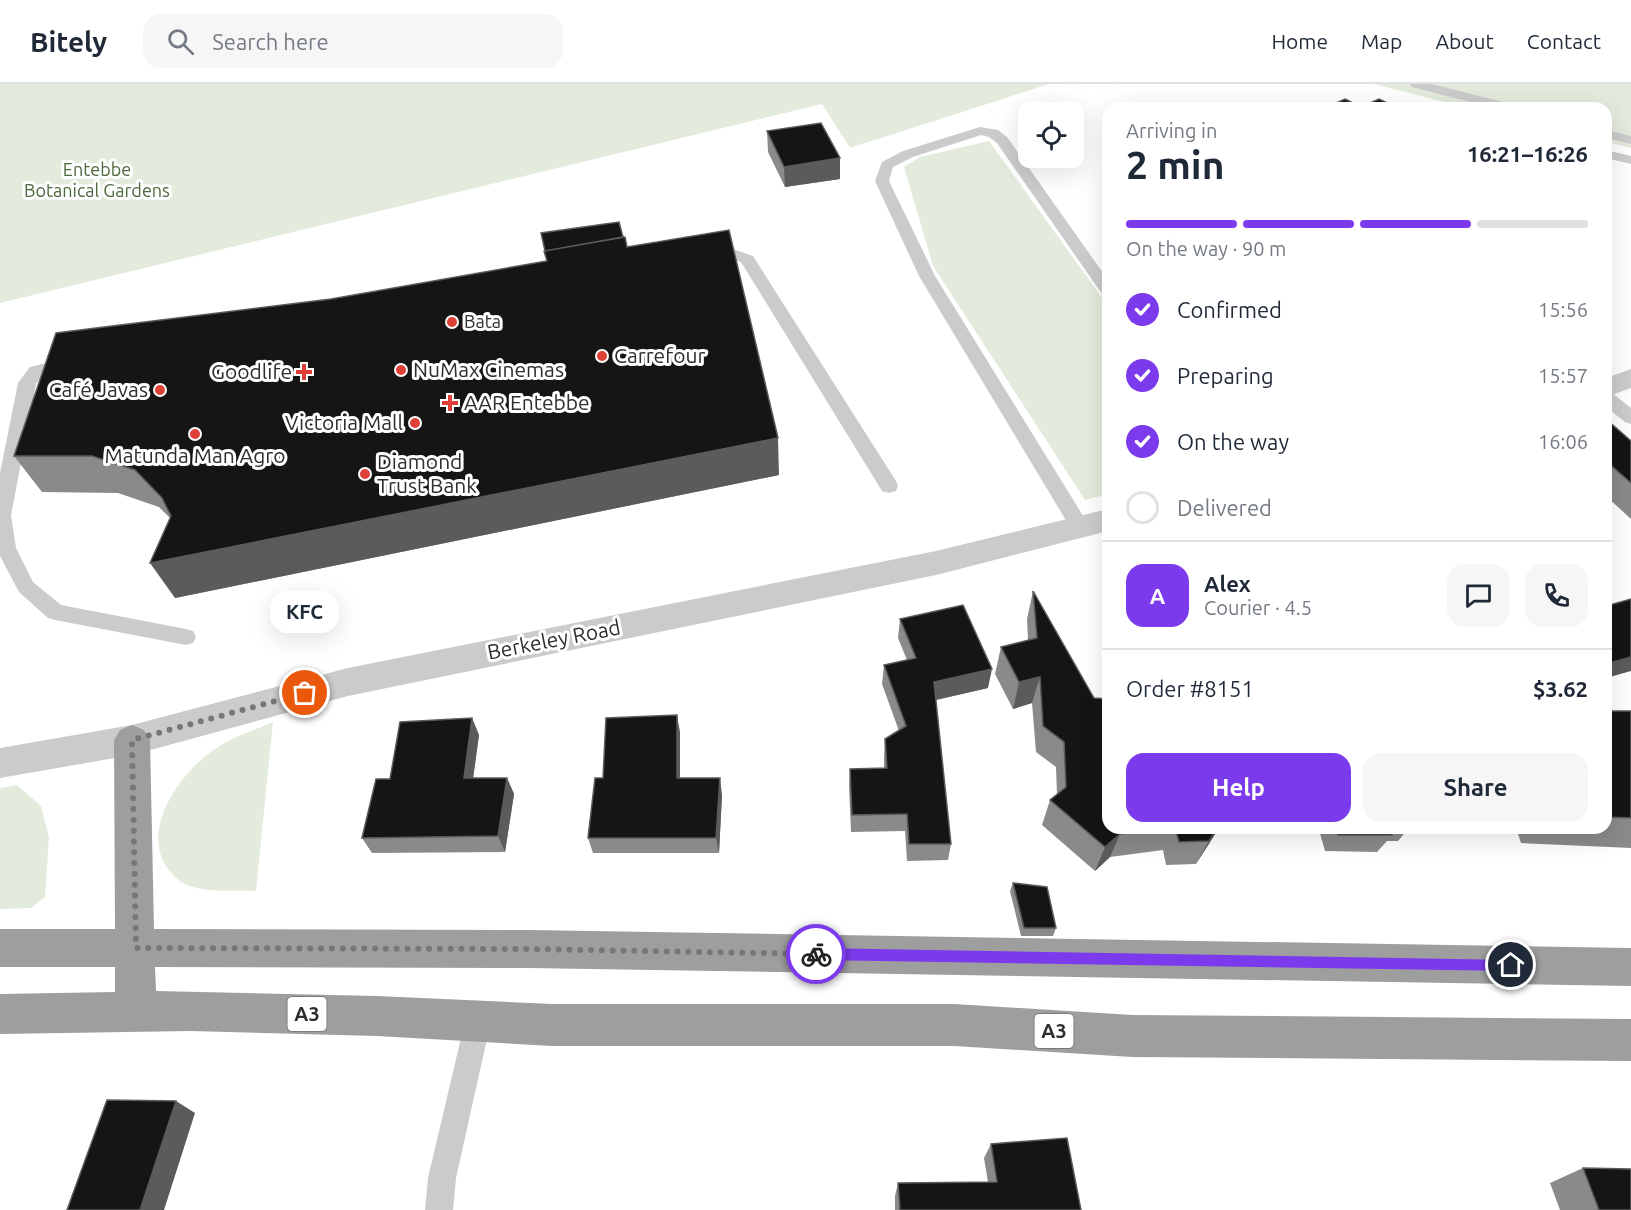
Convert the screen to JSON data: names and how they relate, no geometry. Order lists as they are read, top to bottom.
{
  "streets": {
    "highway": ["A3"],
    "street": ["Berkeley Road"]
  },
  "parks": ["Entebbe Botanical Gardens"],
  "places": {
    "other": [
      "Bata",
      "Carrefour",
      "NuMax Cinemas",
      "Café Javas",
      "Victoria Mall",
      "Matunda Man Agro",
      "Diamond Trust Bank",
      "KFC"
    ],
    "health": ["Goodlife", "AAR Entebbe"]
  },
  "page": {
    "header": "Bitely",
    "search": "Search here",
    "nav": [
      "Home",
      "Map",
      "About",
      "Contact"
    ],
    "heading": ["2 min", "Arriving in", "16:21–16:26"],
    "panel": [
      "Alex",
      "Courier · 4.5",
      "Order #8151",
      "$3.62"
    ],
    "bar": "On the way · 90 m",
    "list": [
      ["Confirmed", "15:56"],
      ["Preparing", "15:57"],
      ["On the way", "16:06"],
      "Delivered"
    ],
    "round": "A",
    "bubble": "KFC",
    "buttons": ["Help", "Share"]
  }
}
